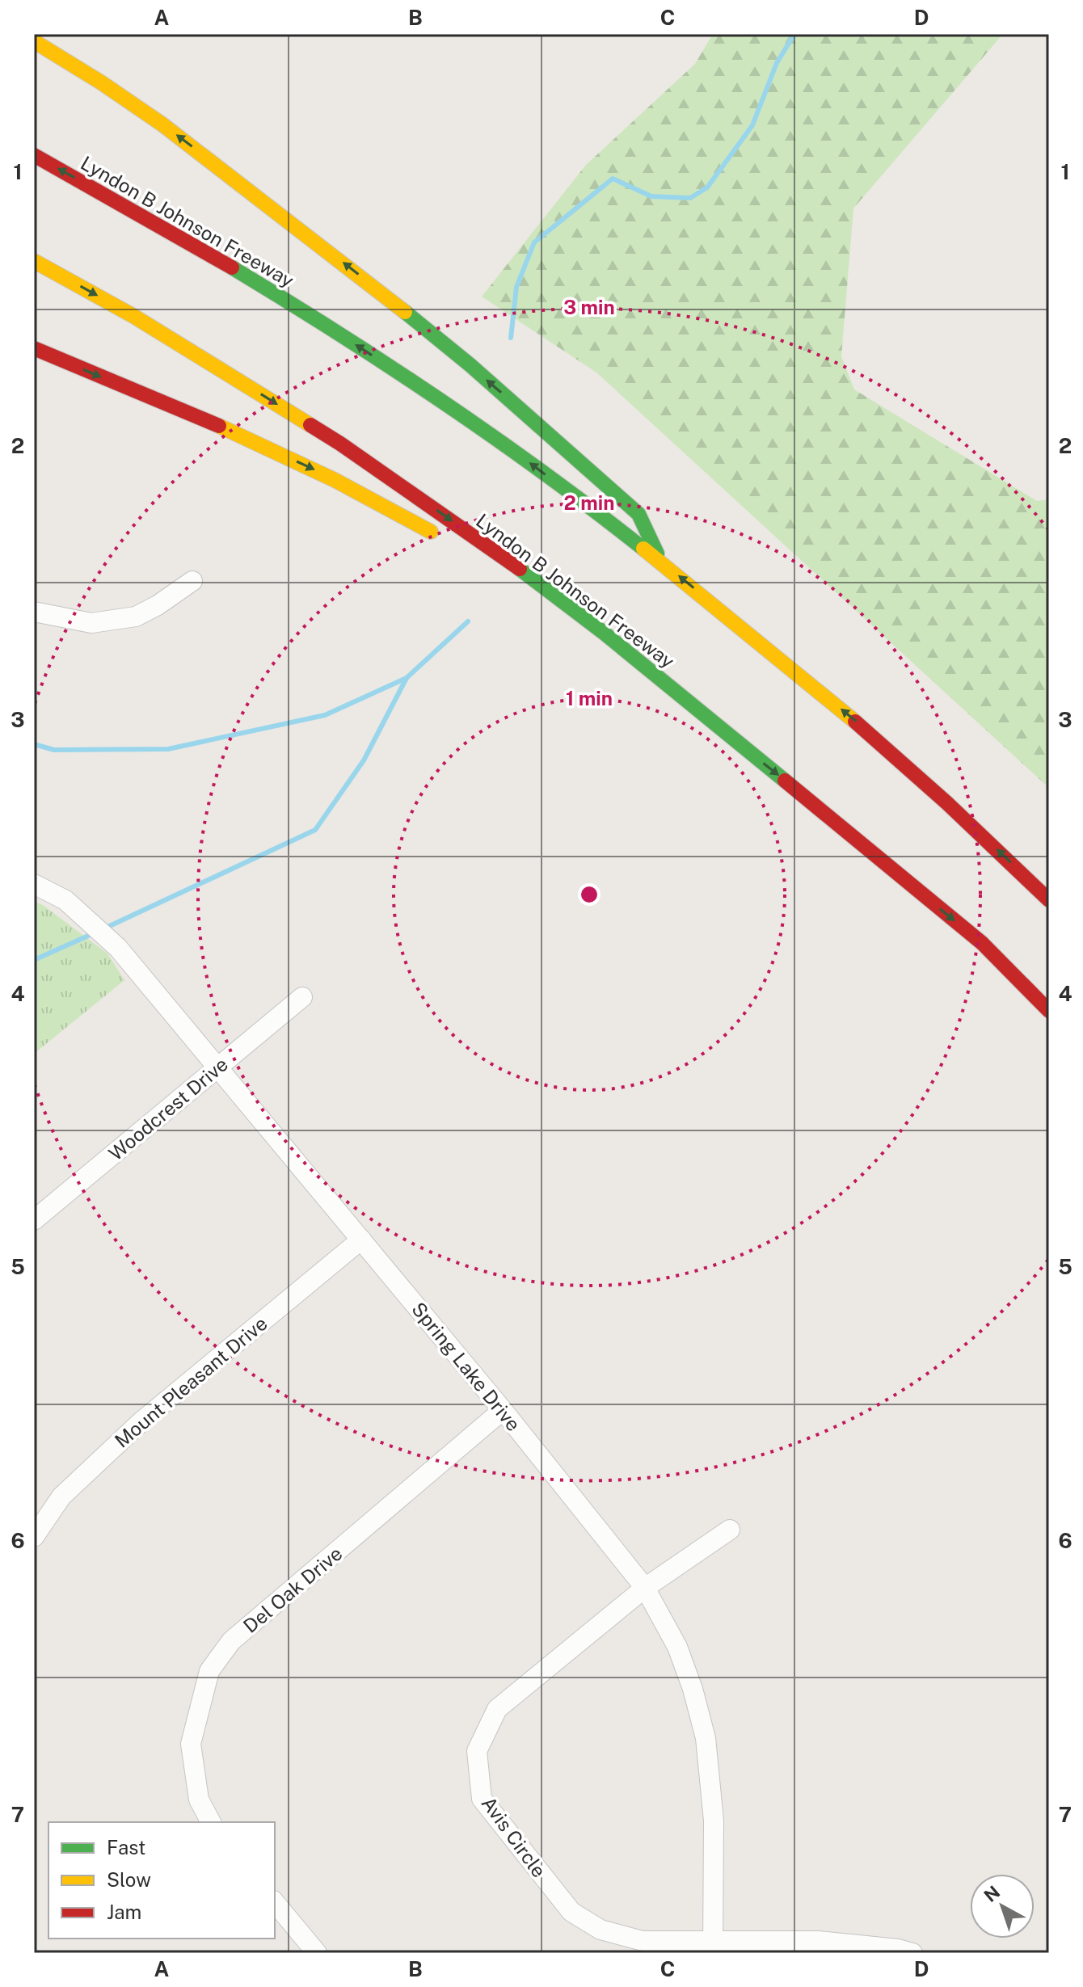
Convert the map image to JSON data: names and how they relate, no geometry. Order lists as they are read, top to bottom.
{
  "streets": {
    "highway": ["Lyndon B Johnson Freeway"],
    "street": [
      "Woodcrest Drive",
      "Spring Lake Drive",
      "Mount Pleasant Drive",
      "Del Oak Drive",
      "Avis Circle"
    ]
  },
  "crossings": [
    ["Woodcrest Drive", "Spring Lake Drive"],
    ["Spring Lake Drive", "Mount Pleasant Drive"],
    ["Spring Lake Drive", "Del Oak Drive"],
    ["Spring Lake Drive", "Avis Circle"]
  ],
  "legend": ["Fast", "Slow", "Jam"],
  "north": "top left",
  "grid": {
    "columns": [
      "A",
      "B",
      "C",
      "D"
    ],
    "rows": [
      "1",
      "2",
      "3",
      "4",
      "5",
      "6",
      "7"
    ]
  },
  "rings": ["3 min", "2 min", "1 min"]
}
